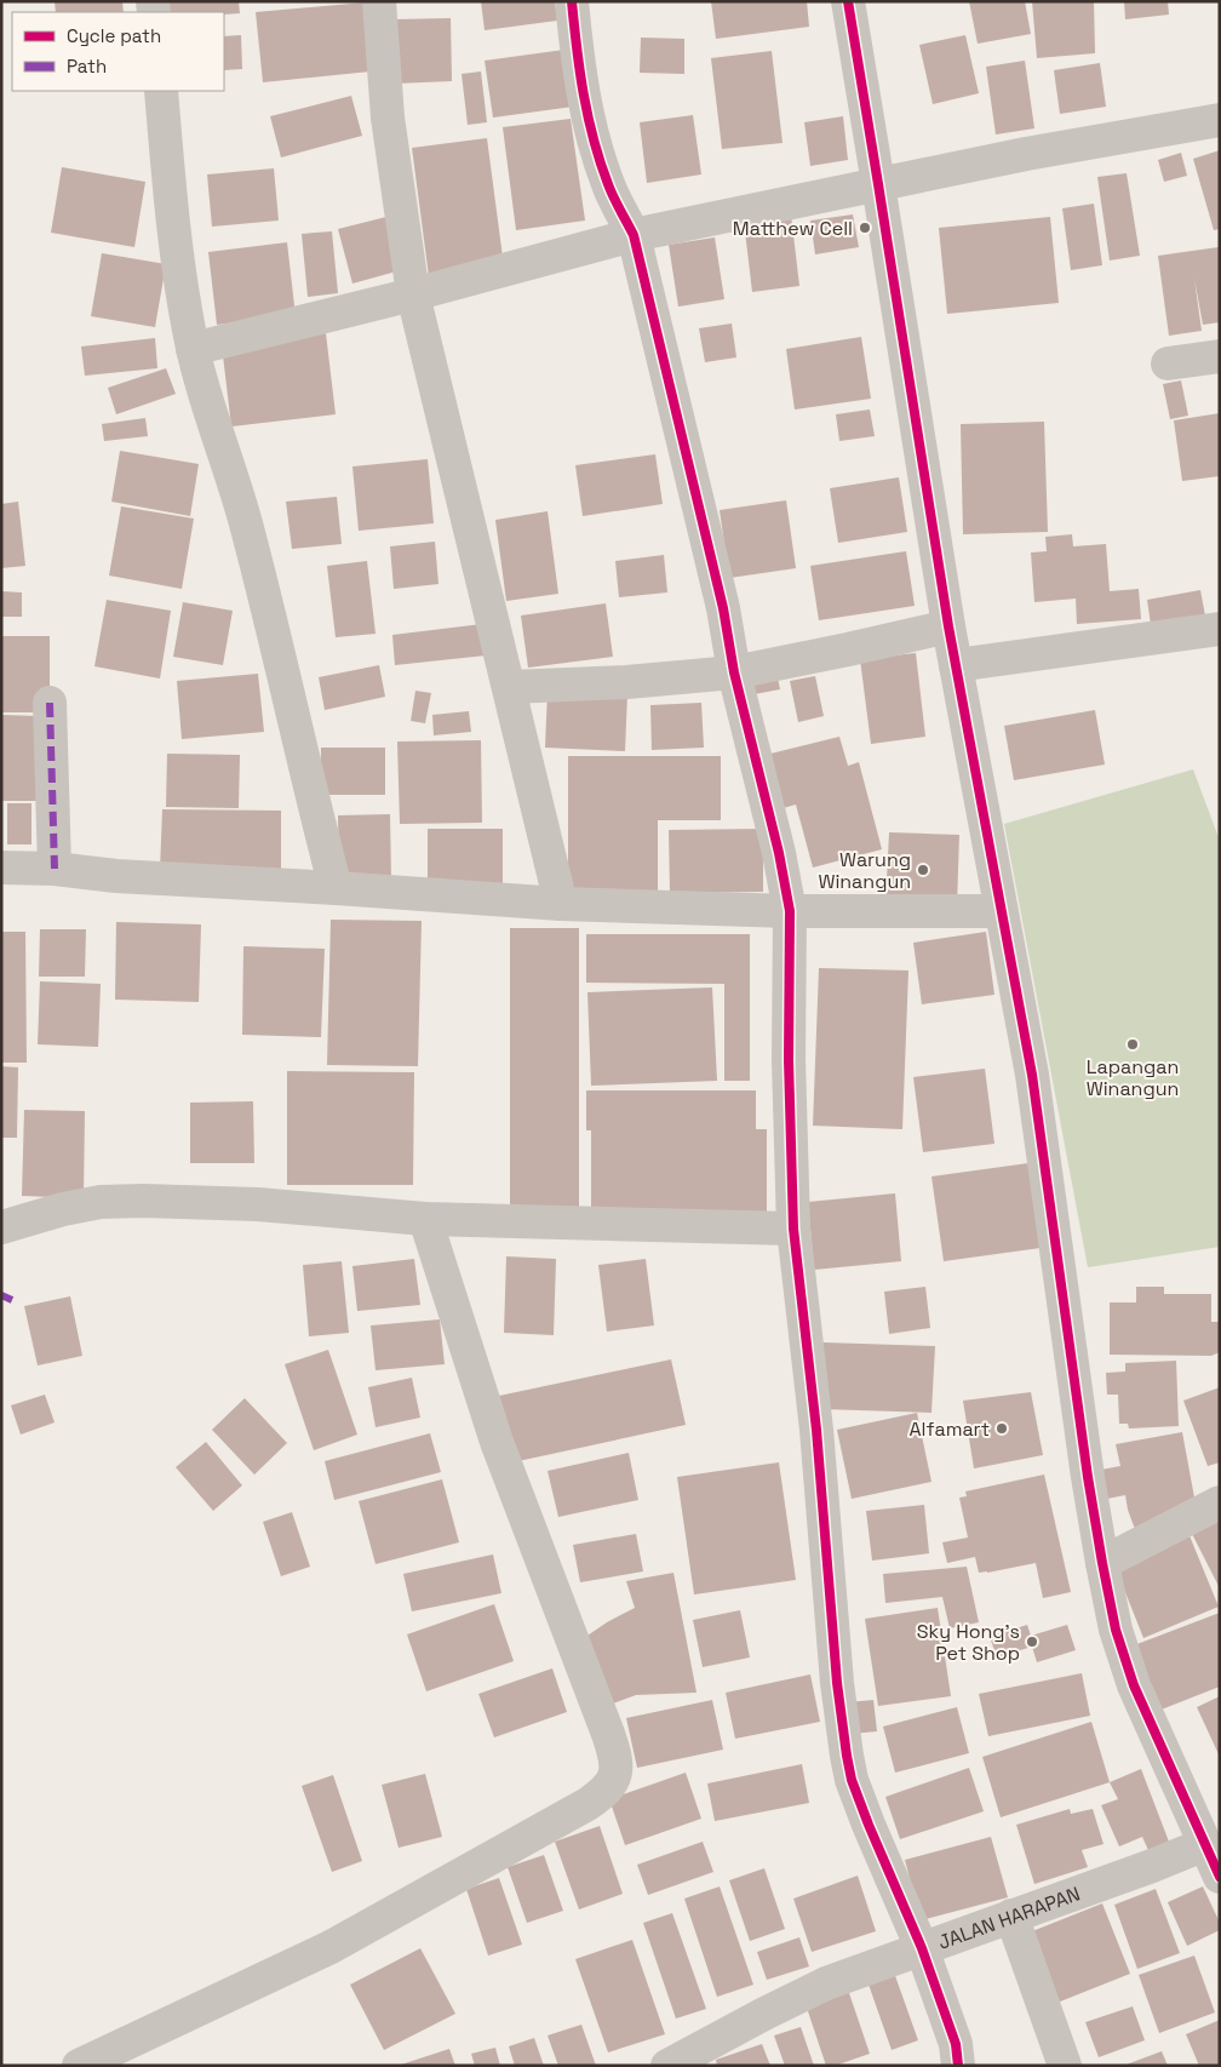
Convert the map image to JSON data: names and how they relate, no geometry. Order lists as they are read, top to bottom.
{
  "streets": {
    "street": ["JALAN HARAPAN"]
  },
  "places": [
    "Matthew Cell",
    "Warung Winangun",
    "Lapangan Winangun",
    "Alfamart",
    "Sky Hong's Pet Shop"
  ],
  "legend": ["Cycle path", "Path"]
}
